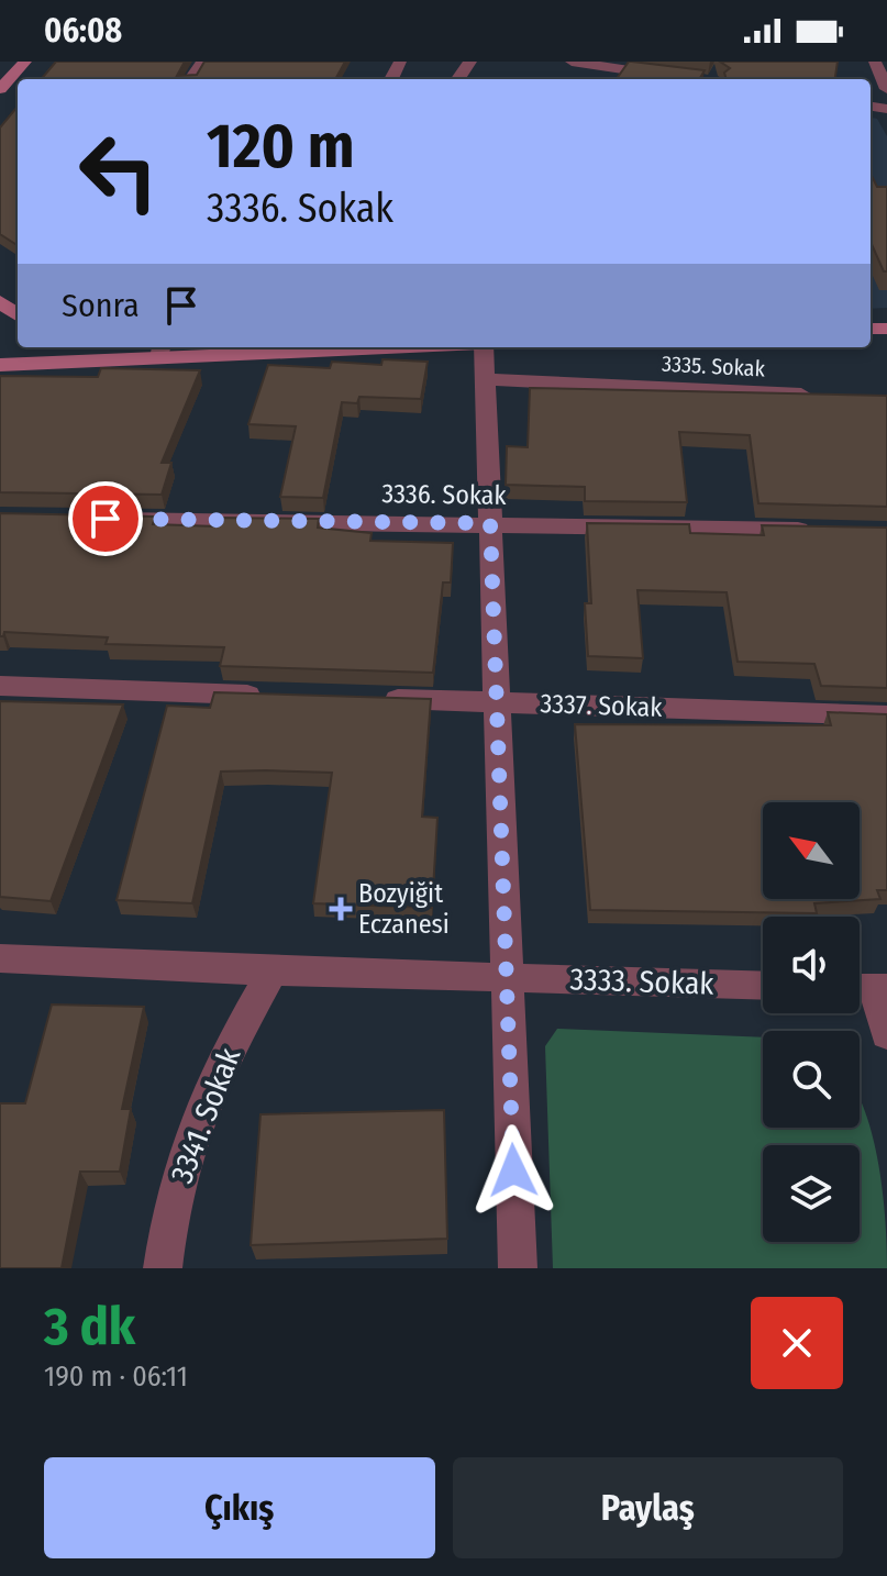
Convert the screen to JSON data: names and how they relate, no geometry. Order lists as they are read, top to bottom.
{
  "streets": {
    "street": [
      "3335. Sokak",
      "3336. Sokak",
      "3337. Sokak",
      "3333. Sokak",
      "3341. Sokak"
    ]
  },
  "crossings": [
    ["3333. Sokak", "3341. Sokak"]
  ],
  "places": {
    "health": ["Bozyiğit Eczanesi"]
  },
  "north": "top left",
  "page": {
    "status": "06:08",
    "turn": ["120 m", "3336. Sokak"],
    "then": "Sonra",
    "heading": ["3 dk", "190 m · 06:11"],
    "buttons": ["Çıkış", "Paylaş"]
  }
}
